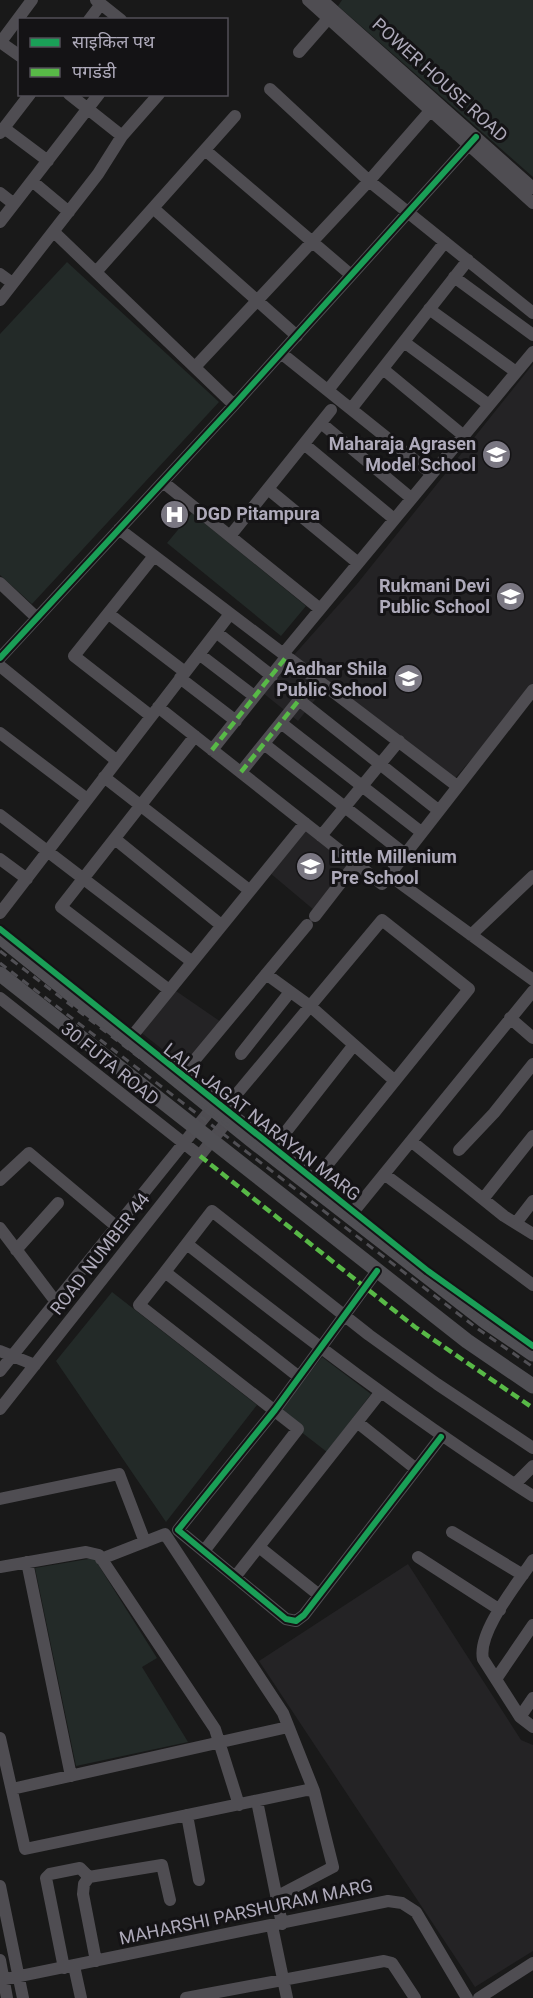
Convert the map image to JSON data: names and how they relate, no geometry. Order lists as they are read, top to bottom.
{
  "streets": {
    "main road": ["LALA JAGAT NARAYAN MARG"],
    "street": [
      "POWER HOUSE ROAD",
      "30 FUTA ROAD",
      "ROAD NUMBER 44",
      "MAHARSHI PARSHURAM MARG"
    ]
  },
  "crossings": [
    ["30 FUTA ROAD", "ROAD NUMBER 44"],
    ["LALA JAGAT NARAYAN MARG", "ROAD NUMBER 44"]
  ],
  "places": {
    "school or university": [
      "Maharaja Agrasen Model School",
      "Rukmani Devi Public School",
      "Aadhar Shila Public School",
      "Little Millenium Pre School"
    ],
    "hospital": ["DGD Pitampura"]
  },
  "legend": ["साइकिल पथ", "पगडंडी"]
}
